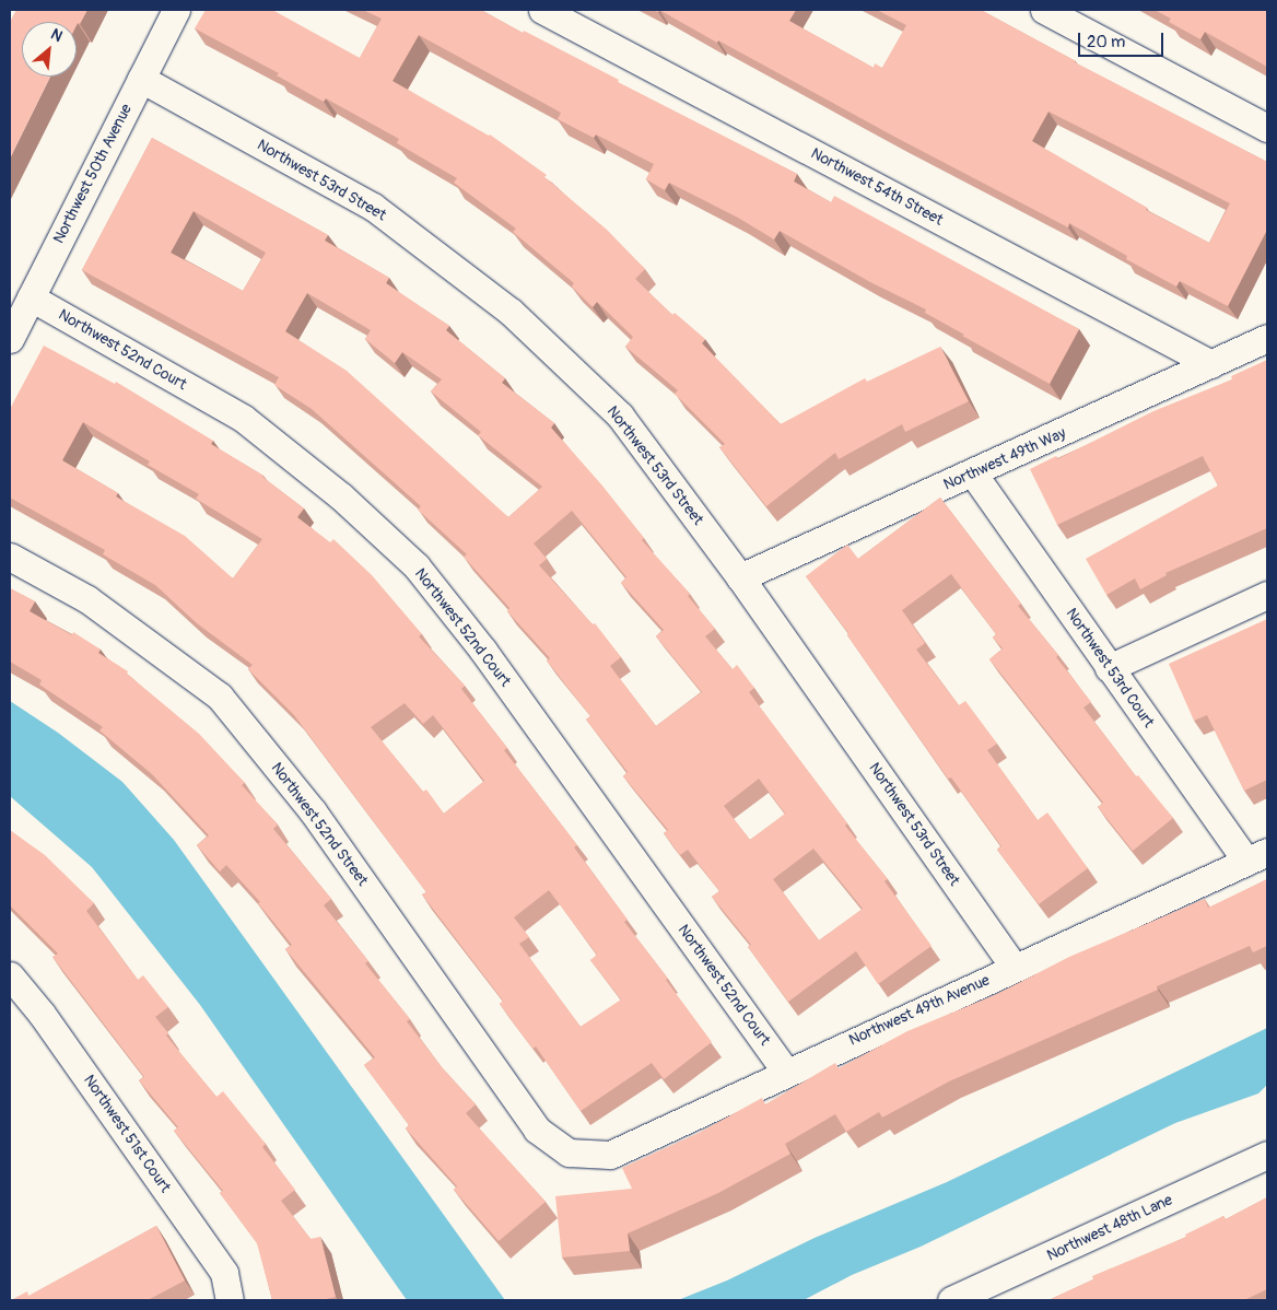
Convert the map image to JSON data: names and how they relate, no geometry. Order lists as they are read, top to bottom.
{
  "streets": {
    "street": [
      "Northwest 50th Avenue",
      "Northwest 53rd Street",
      "Northwest 54th Street",
      "Northwest 52nd Court",
      "Northwest 49th Way",
      "Northwest 53rd Court",
      "Northwest 52nd Street",
      "Northwest 49th Avenue",
      "Northwest 51st Court",
      "Northwest 48th Lane"
    ]
  },
  "crossings": [
    ["Northwest 50th Avenue", "Northwest 53rd Street"],
    ["Northwest 50th Avenue", "Northwest 52nd Court"],
    ["Northwest 53rd Street", "Northwest 49th Way"],
    ["Northwest 53rd Street", "Northwest 49th Avenue"],
    ["Northwest 54th Street", "Northwest 49th Way"],
    ["Northwest 52nd Court", "Northwest 49th Avenue"],
    ["Northwest 49th Way", "Northwest 53rd Court"],
    ["Northwest 53rd Court", "Northwest 49th Avenue"],
    ["Northwest 52nd Street", "Northwest 49th Avenue"]
  ],
  "scale_bar": "20 m",
  "north": "top right"
}
